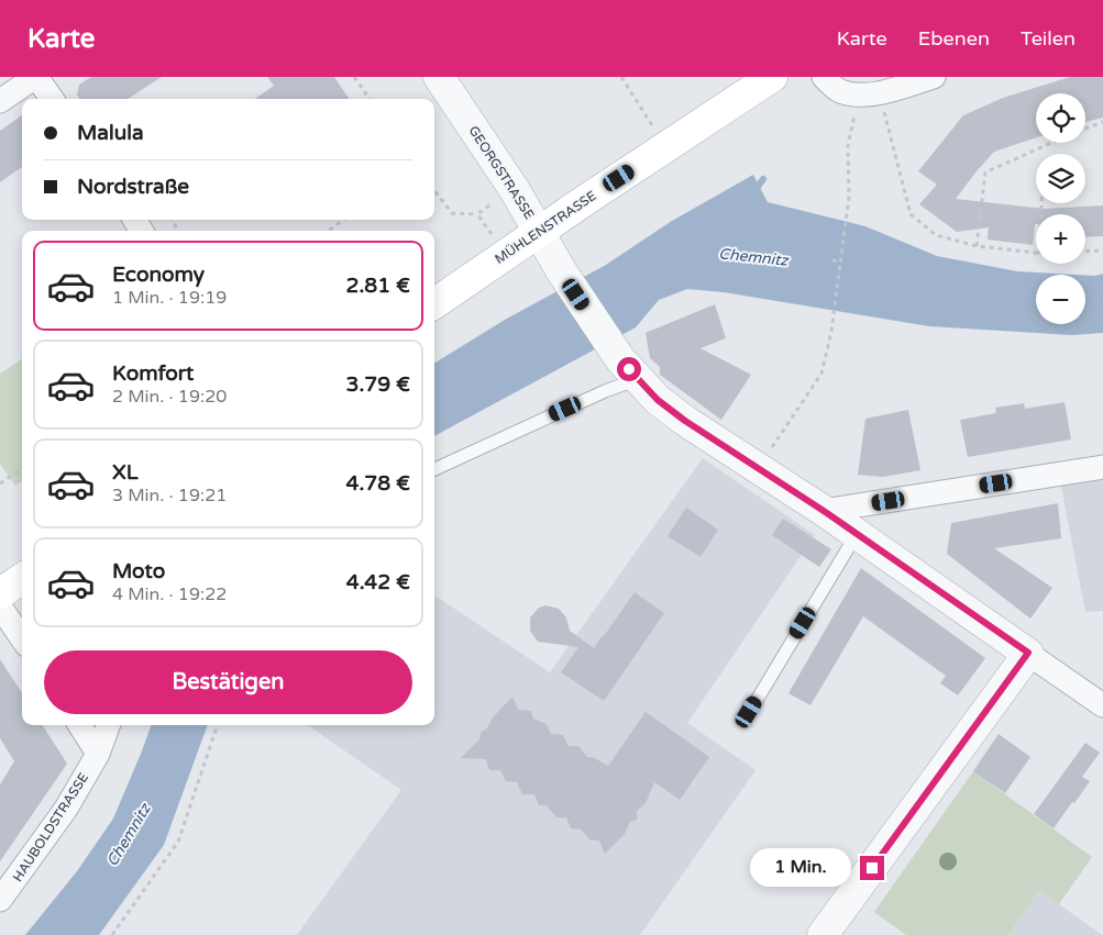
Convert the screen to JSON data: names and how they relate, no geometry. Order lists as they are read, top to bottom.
{
  "streets": {
    "main road": ["MÜHLENSTRASSE"],
    "street": ["GEORGSTRASSE", "HAUBOLDSTRASSE"]
  },
  "crossings": [
    ["GEORGSTRASSE", "MÜHLENSTRASSE"]
  ],
  "water": ["Chemnitz"],
  "page": {
    "header": "Karte",
    "nav": ["Karte", "Ebenen", "Teilen"],
    "map_buttons": ["+", "−"],
    "banner": ["Malula", "Nordstraße"],
    "list": [
      {
        "name": "Economy",
        "note": "1 Min. · 19:19",
        "value": "2.81 €"
      },
      {
        "name": "Komfort",
        "note": "2 Min. · 19:20",
        "value": "3.79 €"
      },
      {
        "name": "XL",
        "note": "3 Min. · 19:21",
        "value": "4.78 €"
      },
      {
        "name": "Moto",
        "note": "4 Min. · 19:22",
        "value": "4.42 €"
      }
    ],
    "buttons": "Bestätigen",
    "bubble": "1 Min."
  }
}
